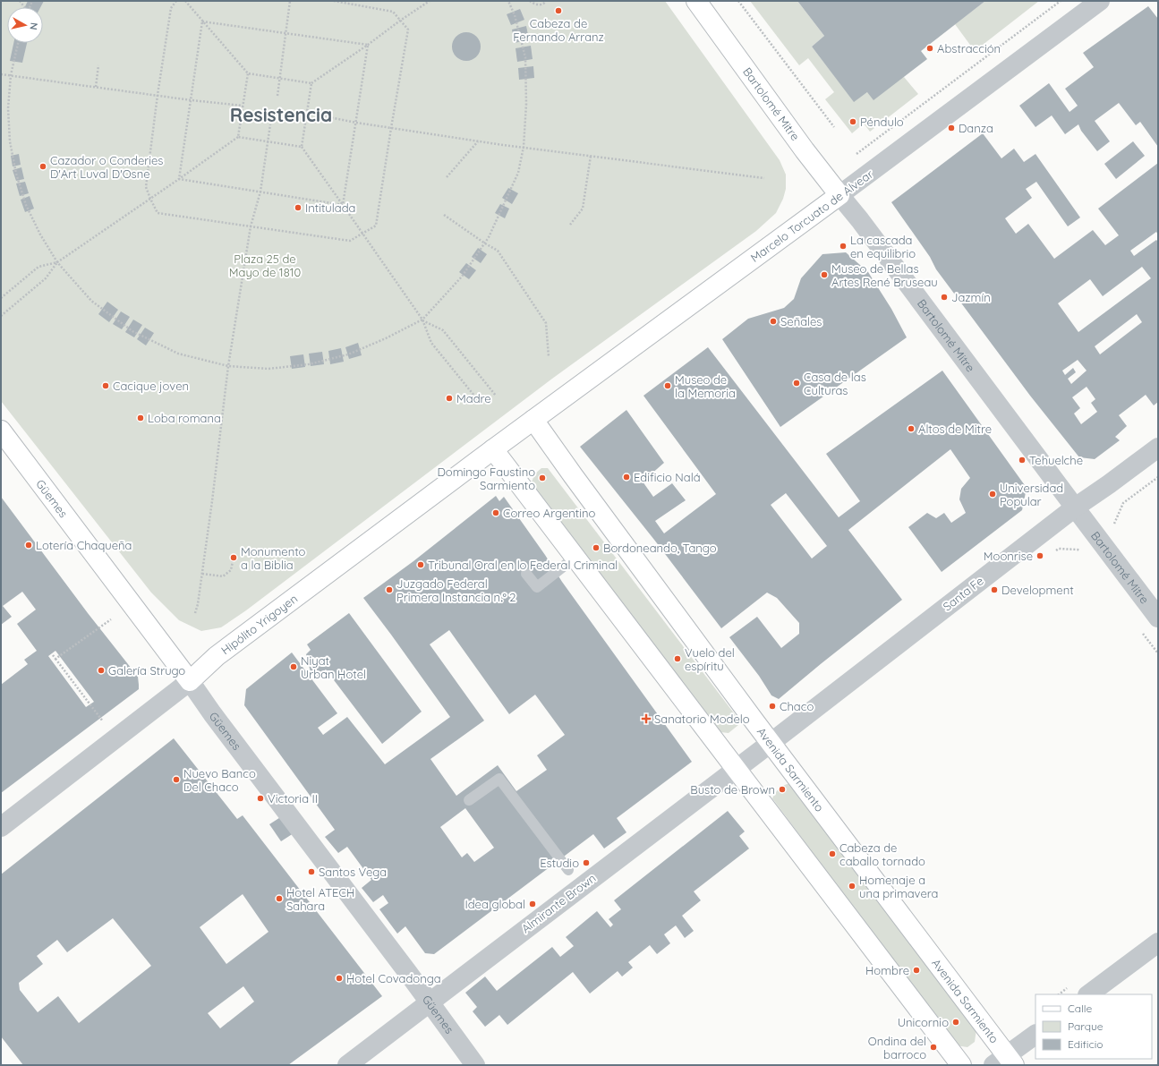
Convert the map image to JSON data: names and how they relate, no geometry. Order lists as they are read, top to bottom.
{
  "streets": {
    "main road": [
      "Bartolomé Mitre",
      "Marcelo Torcuato de Alvear",
      "Güemes",
      "Hipólito Yrigoyen",
      "Avenida Sarmiento"
    ],
    "street": ["Santa Fe", "Almirante Brown"]
  },
  "crossings": [
    ["Bartolomé Mitre", "Marcelo Torcuato de Alvear"],
    ["Bartolomé Mitre", "Santa Fe"],
    ["Marcelo Torcuato de Alvear", "Hipólito Yrigoyen"],
    ["Marcelo Torcuato de Alvear", "Avenida Sarmiento"],
    ["Güemes", "Hipólito Yrigoyen"],
    ["Güemes", "Almirante Brown"],
    ["Santa Fe", "Avenida Sarmiento"],
    ["Santa Fe", "Almirante Brown"],
    ["Hipólito Yrigoyen", "Avenida Sarmiento"],
    ["Avenida Sarmiento", "Almirante Brown"]
  ],
  "districts": ["Resistencia"],
  "parks": ["Plaza 25 de Mayo de 1810"],
  "places": {
    "other": [
      "Cabeza de Fernando Arranz",
      "Abstracción",
      "Péndulo",
      "Danza",
      "Cazador o Conderies D'Art Luval D'Osne",
      "Intitulada",
      "La cascada en equilibrio",
      "Museo de Bellas Artes René Bruseau",
      "Jazmín",
      "Señales",
      "Casa de las Culturas",
      "Cacique joven",
      "Museo de la Memoria",
      "Madre",
      "Loba romana",
      "Altos de Mitre",
      "Tehuelche",
      "Edificio Nalá",
      "Domingo Faustino Sarmiento",
      "Universidad Popular",
      "Correo Argentino",
      "Lotería Chaqueña",
      "Bordoneando, Tango",
      "Moonrise",
      "Monumento a la Biblia",
      "Tribunal Oral en lo Federal Criminal",
      "Juzgado Federal Primera Instancia n.° 2",
      "Development",
      "Vuelo del espíritu",
      "Niyat Urban Hotel",
      "Galería Strugo",
      "Chaco",
      "Nuevo Banco Del Chaco",
      "Busto de Brown",
      "Victoria II",
      "Cabeza de caballo tornado",
      "Estudio",
      "Santos Vega",
      "Homenaje a una primavera",
      "Hotel ATECH Sahara",
      "Idea global",
      "Hombre",
      "Hotel Covadonga",
      "Unicornio",
      "Ondina del barroco"
    ],
    "health": ["Sanatorio Modelo"]
  },
  "legend": ["Calle", "Parque", "Edificio"],
  "north": "right"
}
